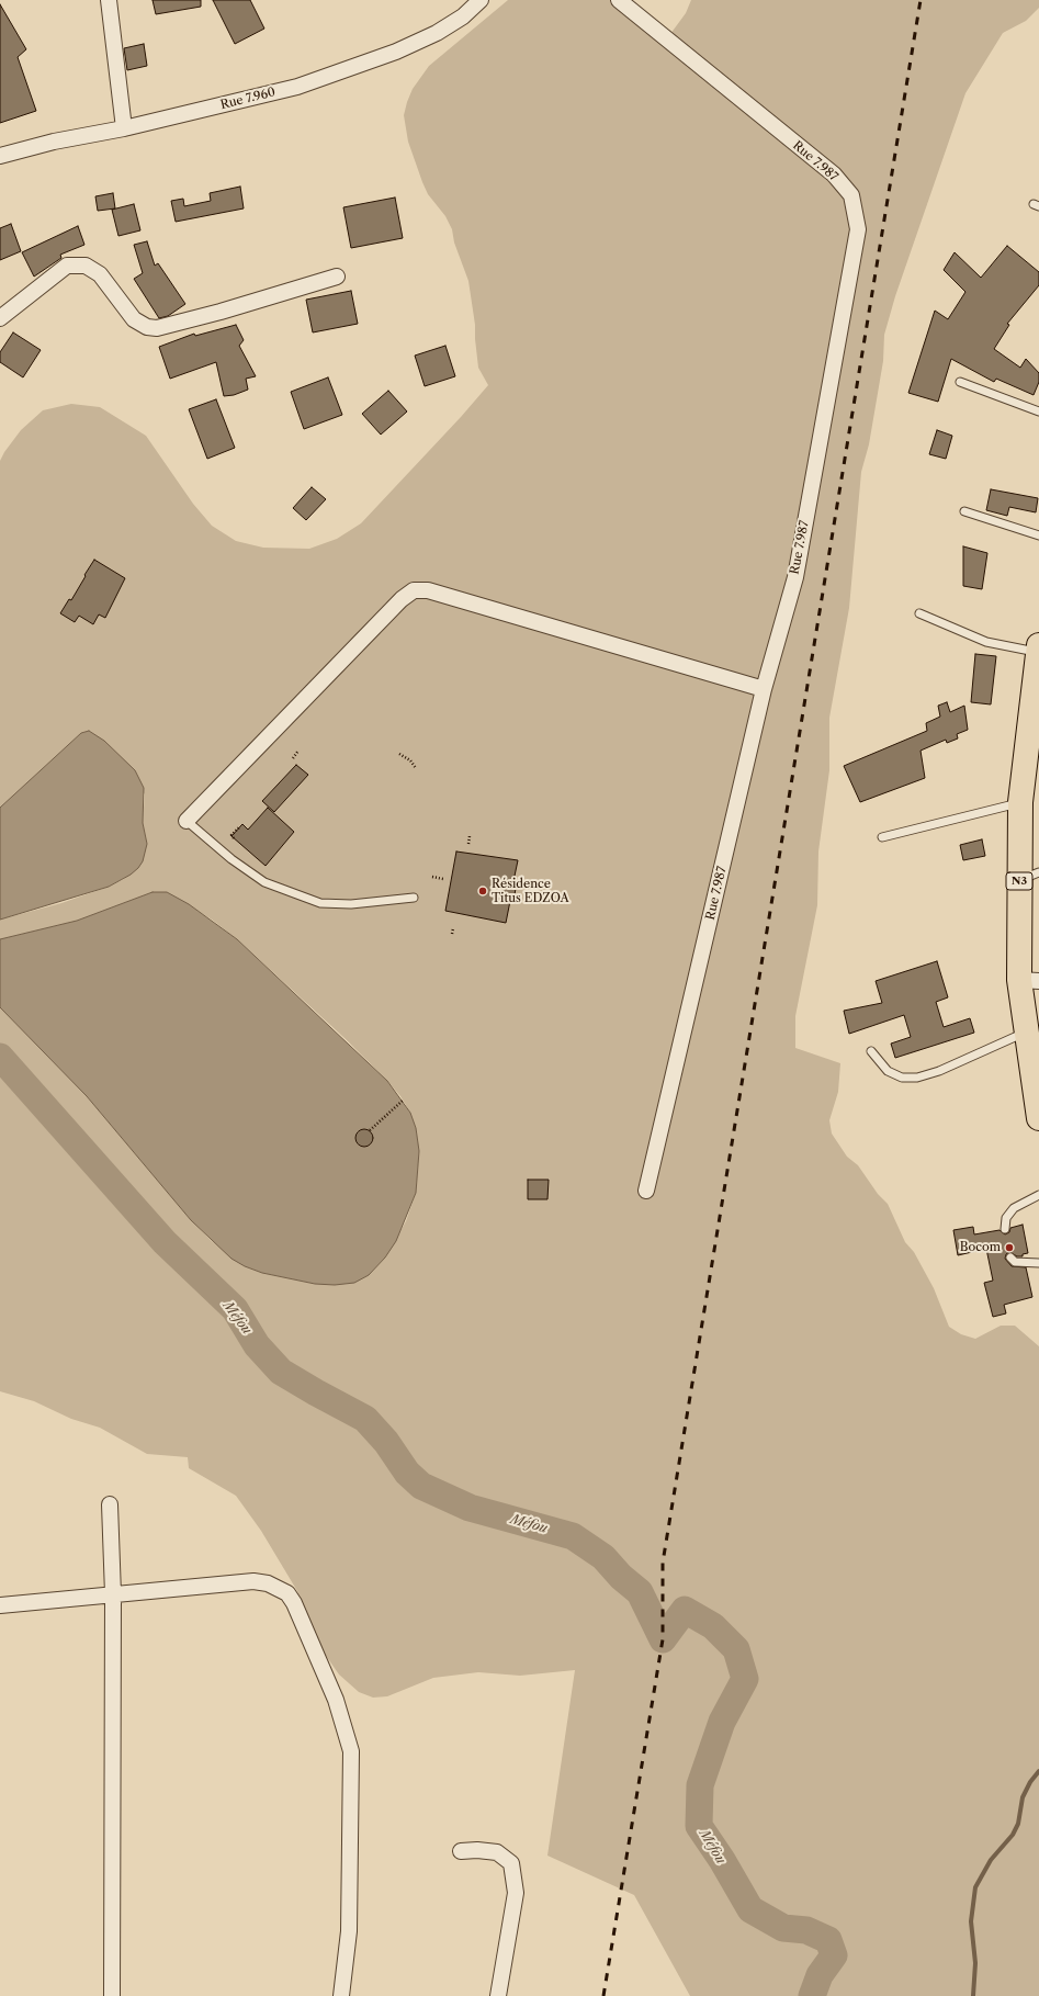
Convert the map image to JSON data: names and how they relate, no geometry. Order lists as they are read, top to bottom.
{
  "streets": {
    "highway": ["N3"],
    "street": ["Rue 7.960", "Rue 7.987"]
  },
  "water": ["Méfou"],
  "places": ["Résidence Titus EDZOA", "Bocom"]
}
